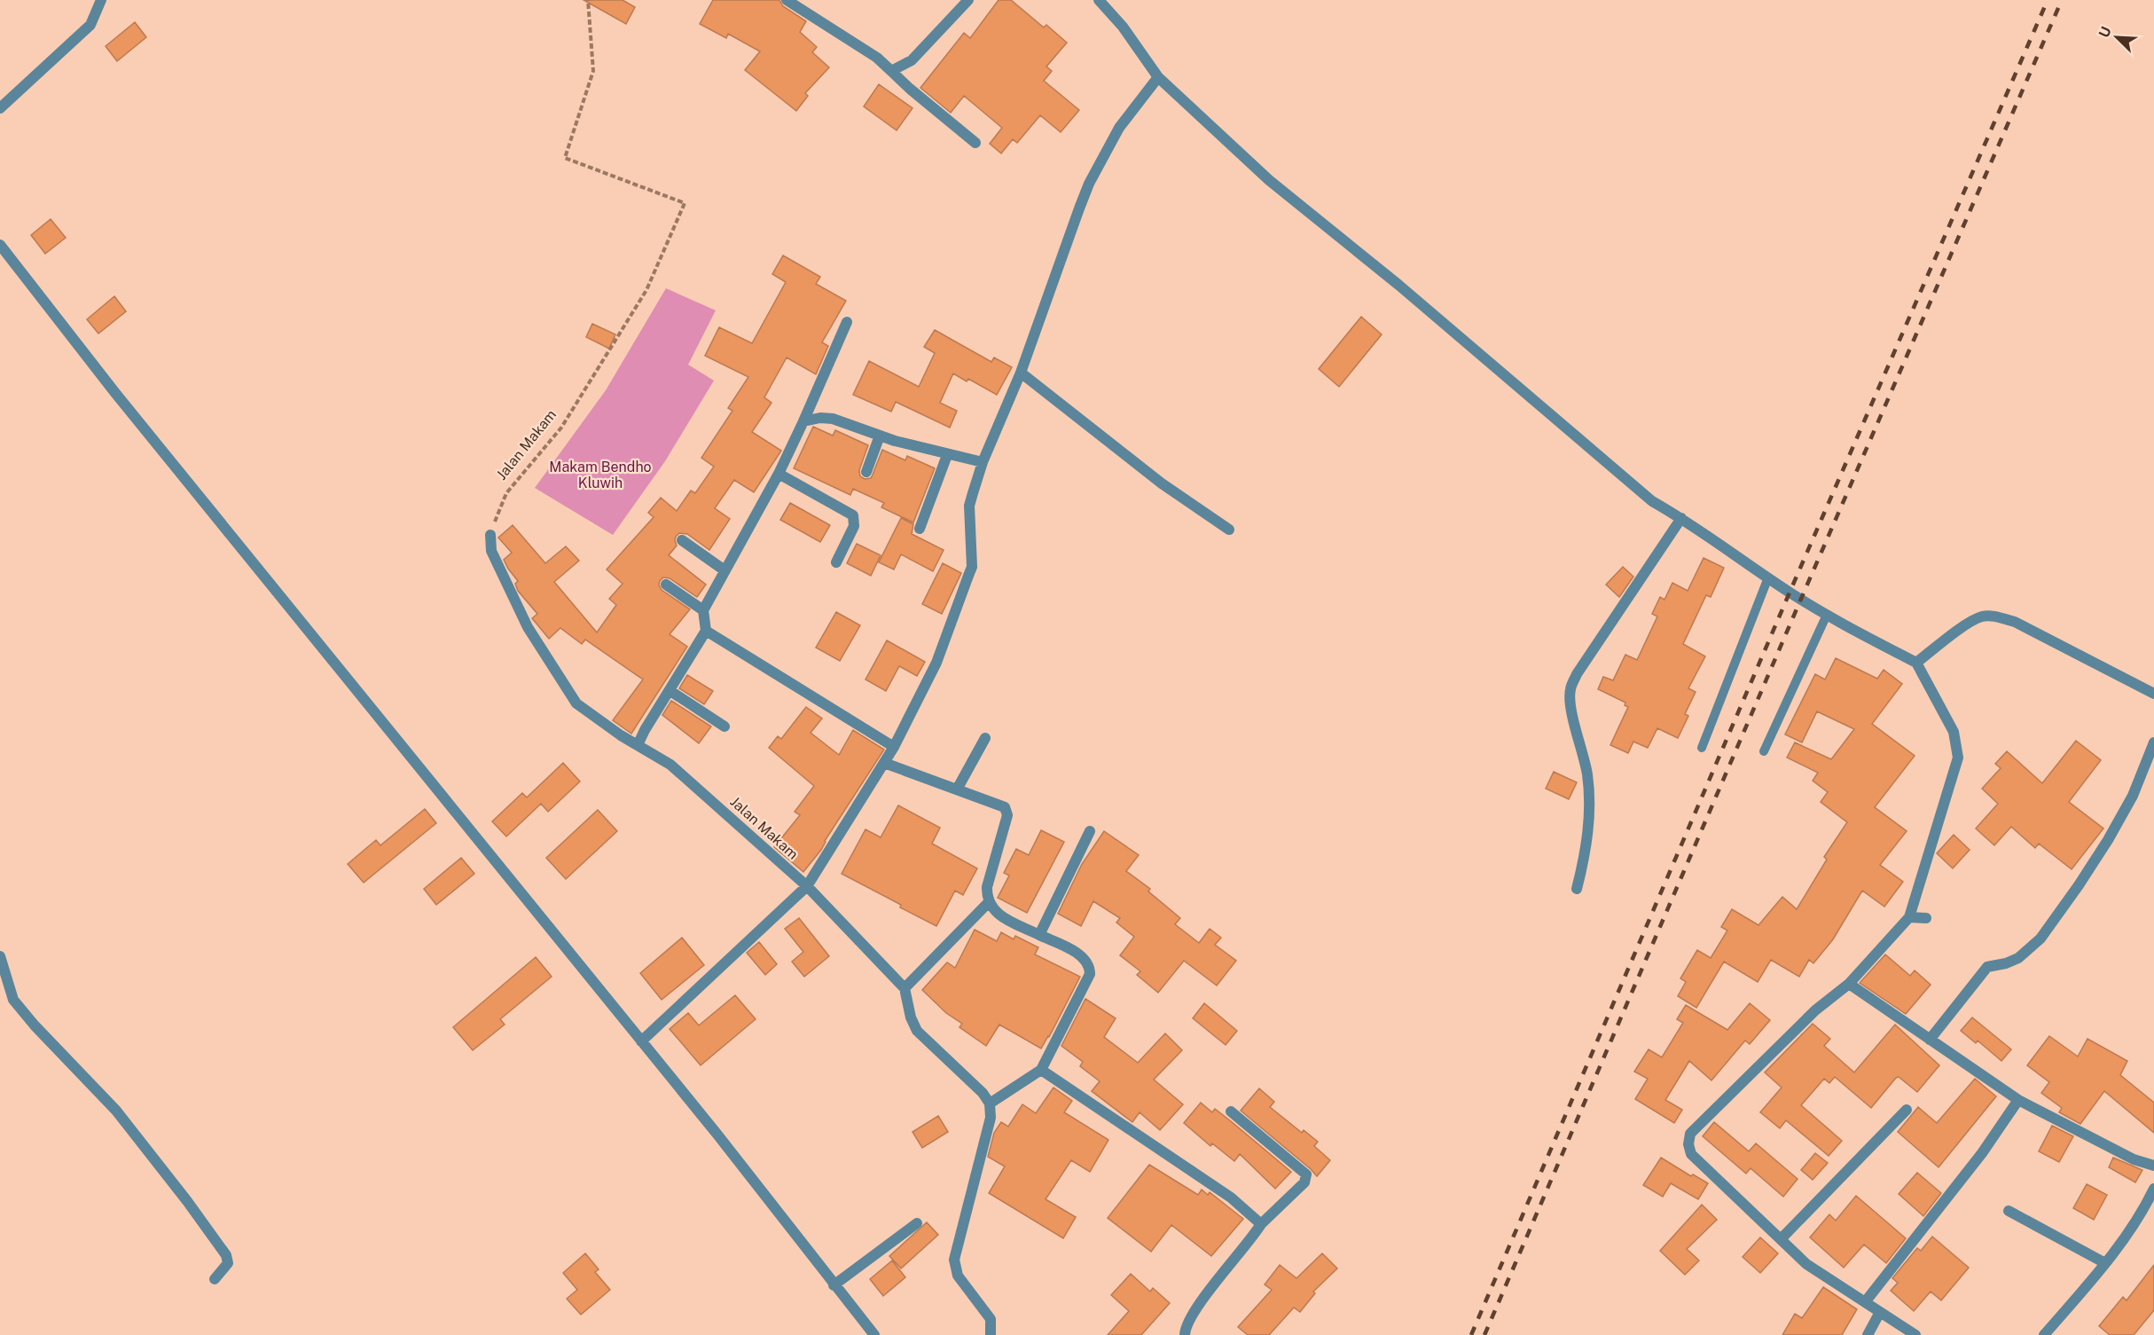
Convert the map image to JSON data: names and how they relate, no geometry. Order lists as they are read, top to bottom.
{
  "streets": {
    "street": ["Jalan Makam"]
  },
  "parks": ["Makam Bendho Kluwih"],
  "north": "top left"
}
